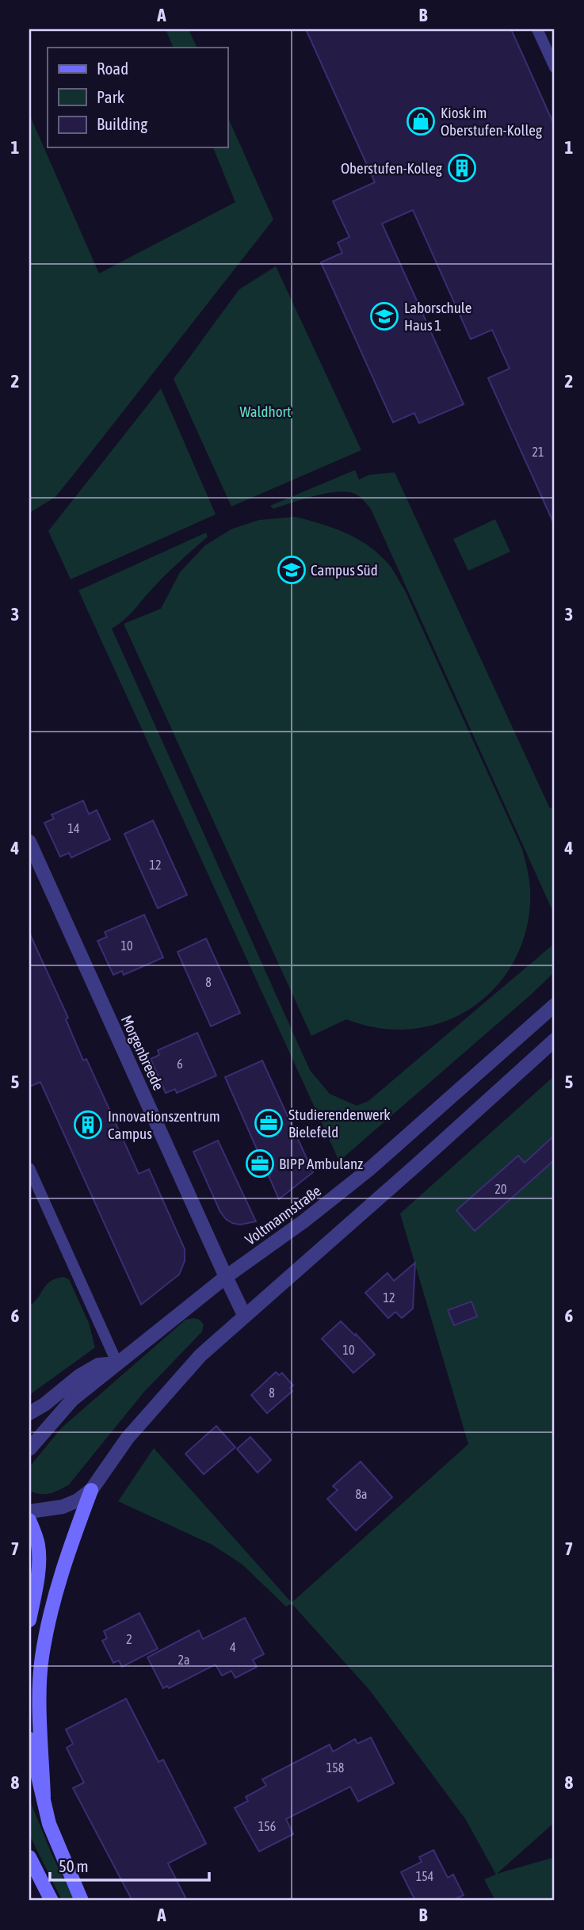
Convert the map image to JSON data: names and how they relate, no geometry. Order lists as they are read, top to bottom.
{
  "streets": {
    "street": ["Morgenbreede", "Voltmannstraße"]
  },
  "crossings": [
    ["Morgenbreede", "Voltmannstraße"]
  ],
  "parks": ["Waldhort"],
  "places": {
    "shop": ["Kiosk im Oberstufen-Kolleg"],
    "building": ["Oberstufen-Kolleg", "Innovationszentrum Campus"],
    "school or university": ["Laborschule Haus 1", "Campus Süd"],
    "office": ["Studierendenwerk Bielefeld", "BIPP Ambulanz"]
  },
  "house_numbers": [
    "21",
    "14",
    "12",
    "10",
    "8",
    "6",
    "20",
    "12",
    "10",
    "8",
    "8a",
    "2",
    "4",
    "2a",
    "158",
    "156",
    "154"
  ],
  "legend": ["Road", "Park", "Building"],
  "scale_bar": "50 m",
  "grid": {
    "columns": ["A", "B"],
    "rows": [
      "1",
      "2",
      "3",
      "4",
      "5",
      "6",
      "7",
      "8"
    ]
  }
}
